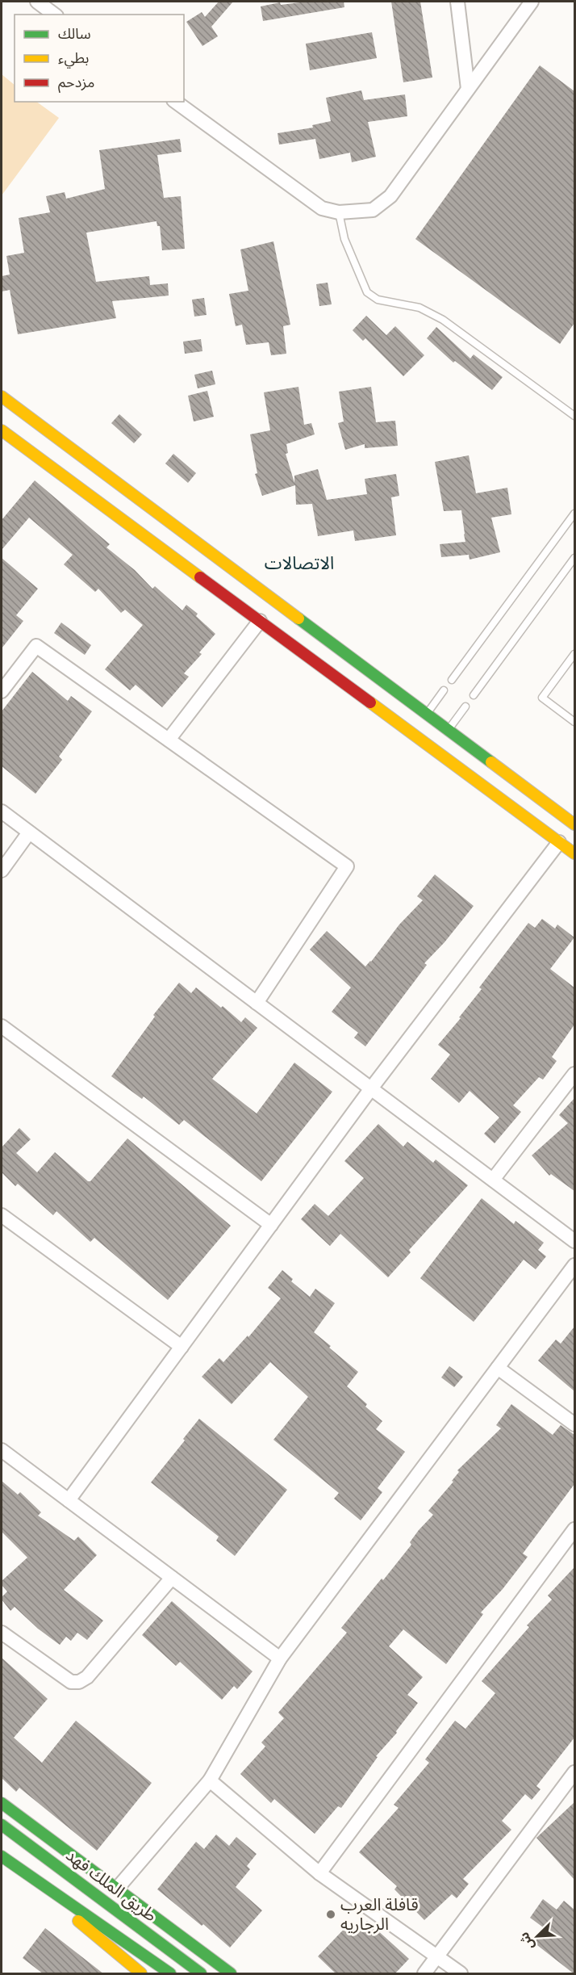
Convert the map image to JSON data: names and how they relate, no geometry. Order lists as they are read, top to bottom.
{
  "streets": {
    "main road": ["طريق الملك فهد"]
  },
  "districts": ["الاتصالات"],
  "places": ["قافلة العرب الرجاريه"],
  "legend": ["سالك", "بطيء", "مزدحم"],
  "north": "bottom left"
}
